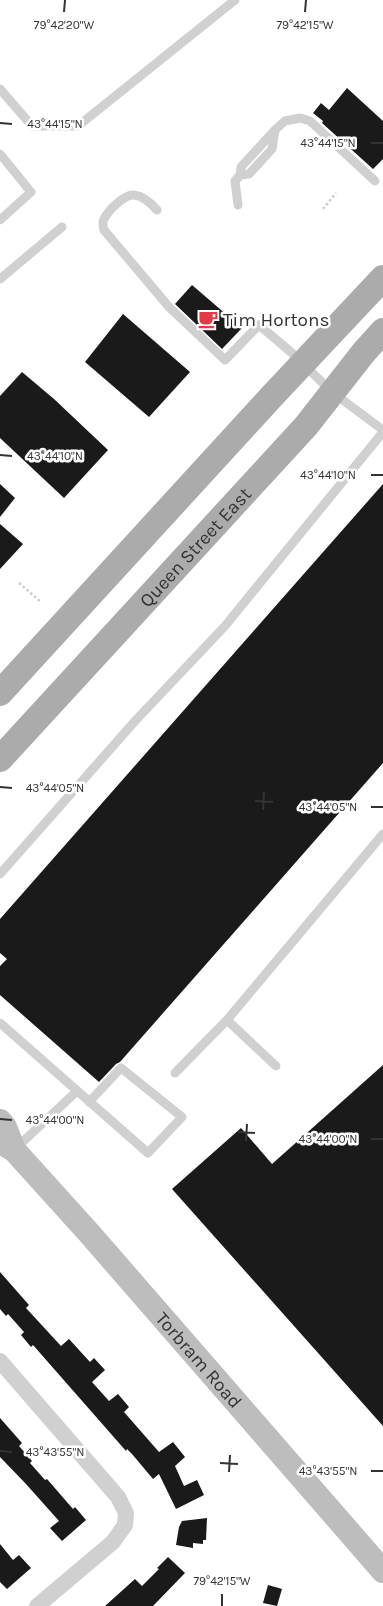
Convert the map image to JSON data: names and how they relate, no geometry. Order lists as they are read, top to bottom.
{
  "streets": {
    "main road": ["Queen Street East", "Torbram Road"]
  },
  "places": {
    "cafe": ["Tim Hortons"]
  },
  "coordinates": [
    "79°42'20\"W",
    "79°42'15\"W",
    "43°44'15\"N",
    "43°44'10\"N",
    "43°44'05\"N",
    "43°44'00\"N",
    "43°43'55\"N"
  ]
}
